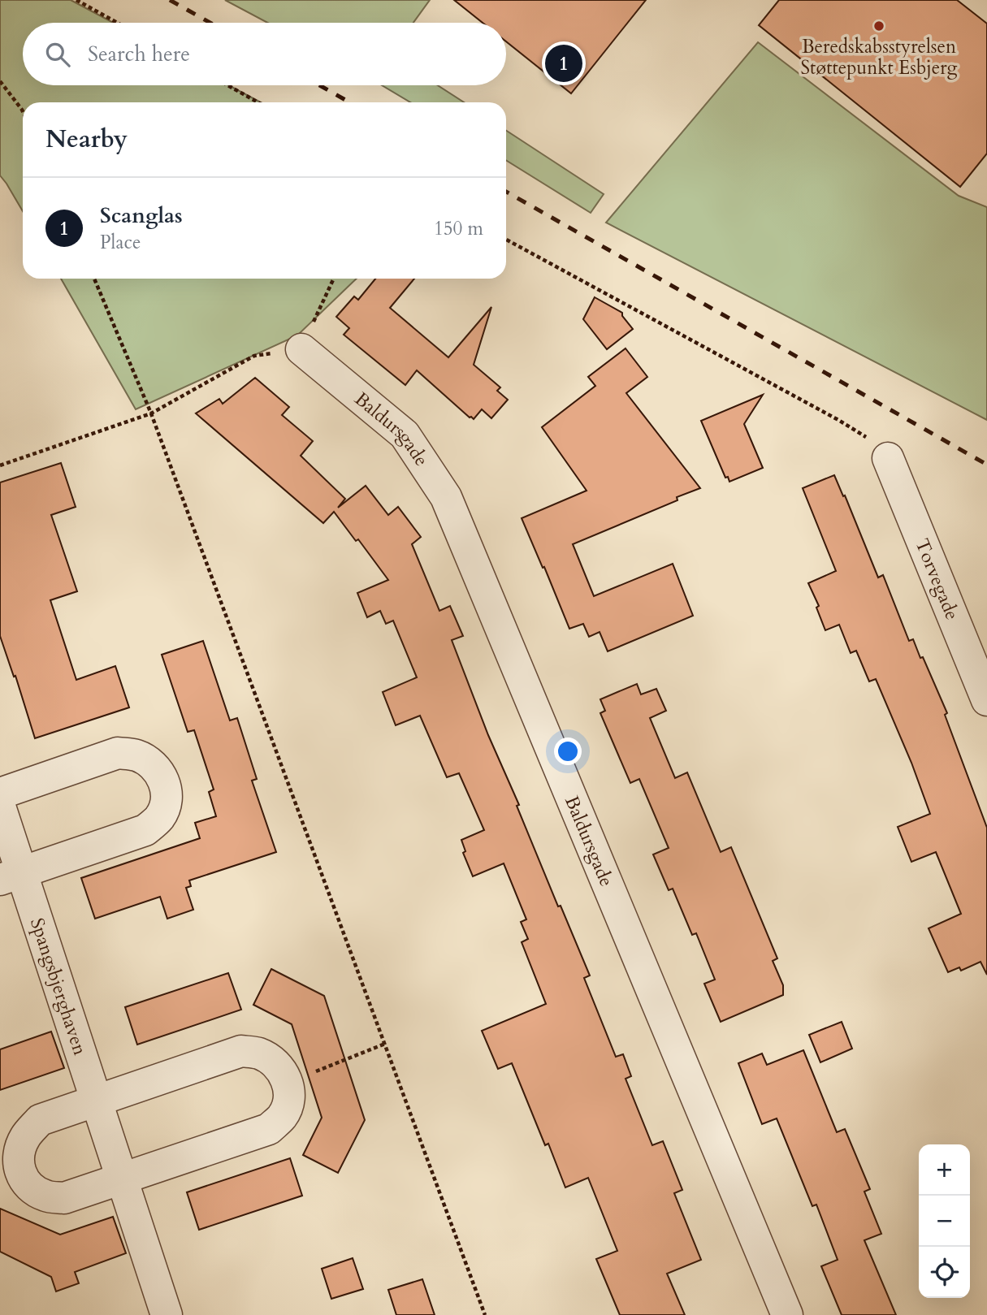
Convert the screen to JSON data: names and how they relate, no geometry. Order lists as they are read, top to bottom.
{
  "streets": {
    "street": ["Baldursgade", "Torvegade", "Spangsbjerghaven"]
  },
  "places": ["Beredskabsstyrelsen Støttepunkt Esbjerg"],
  "page": {
    "search": "Search here",
    "pins": "1",
    "heading": "Nearby",
    "list": [
      {
        "mark": "1",
        "name": "Scanglas",
        "note": "Place",
        "value": "150 m"
      }
    ],
    "map_buttons": ["+", "−"]
  }
}
